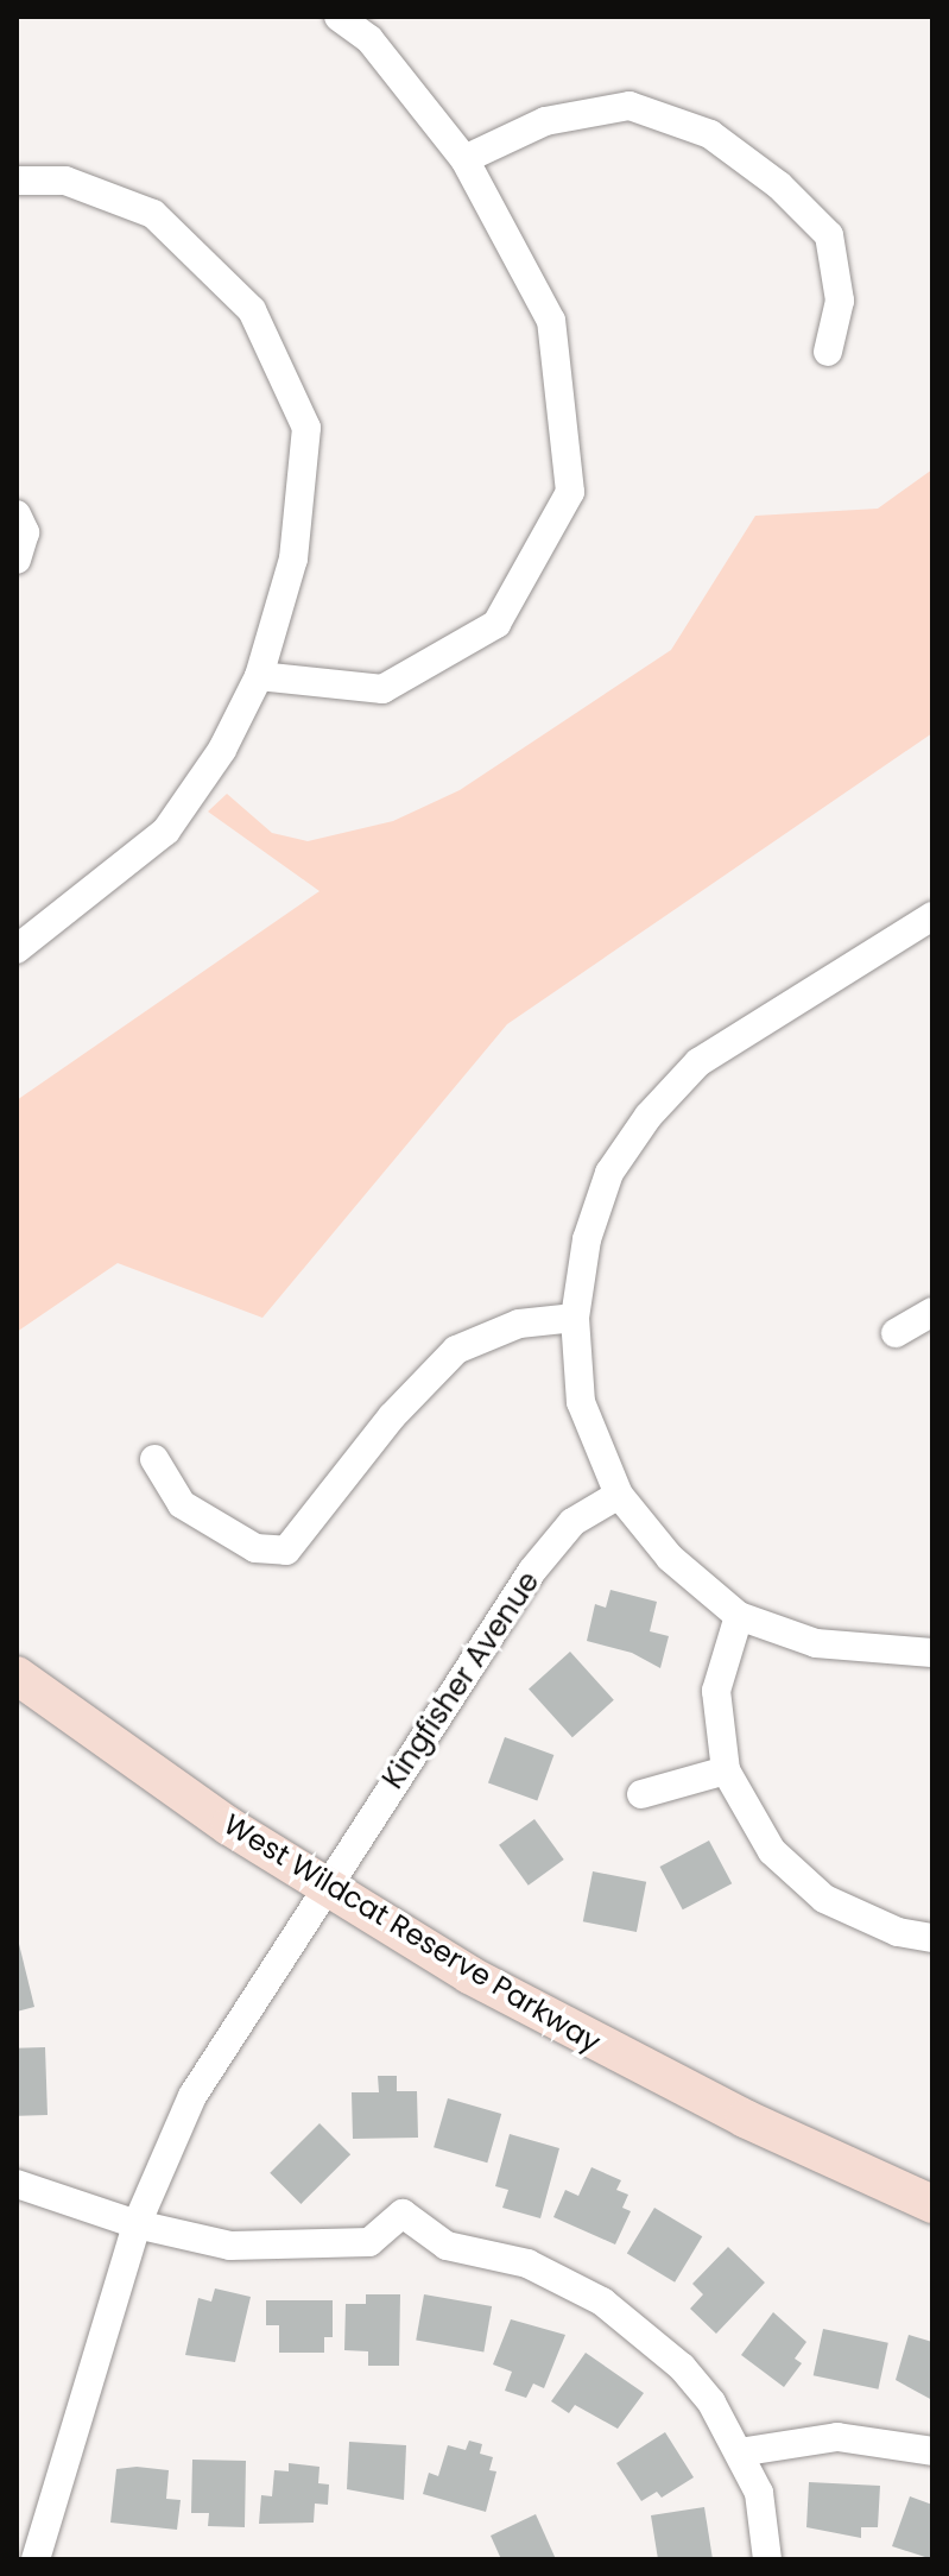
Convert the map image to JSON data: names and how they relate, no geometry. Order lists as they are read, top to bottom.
{
  "streets": {
    "main road": ["West Wildcat Reserve Parkway"],
    "street": ["Kingfisher Avenue"]
  },
  "crossings": [
    ["Kingfisher Avenue", "West Wildcat Reserve Parkway"]
  ]
}
